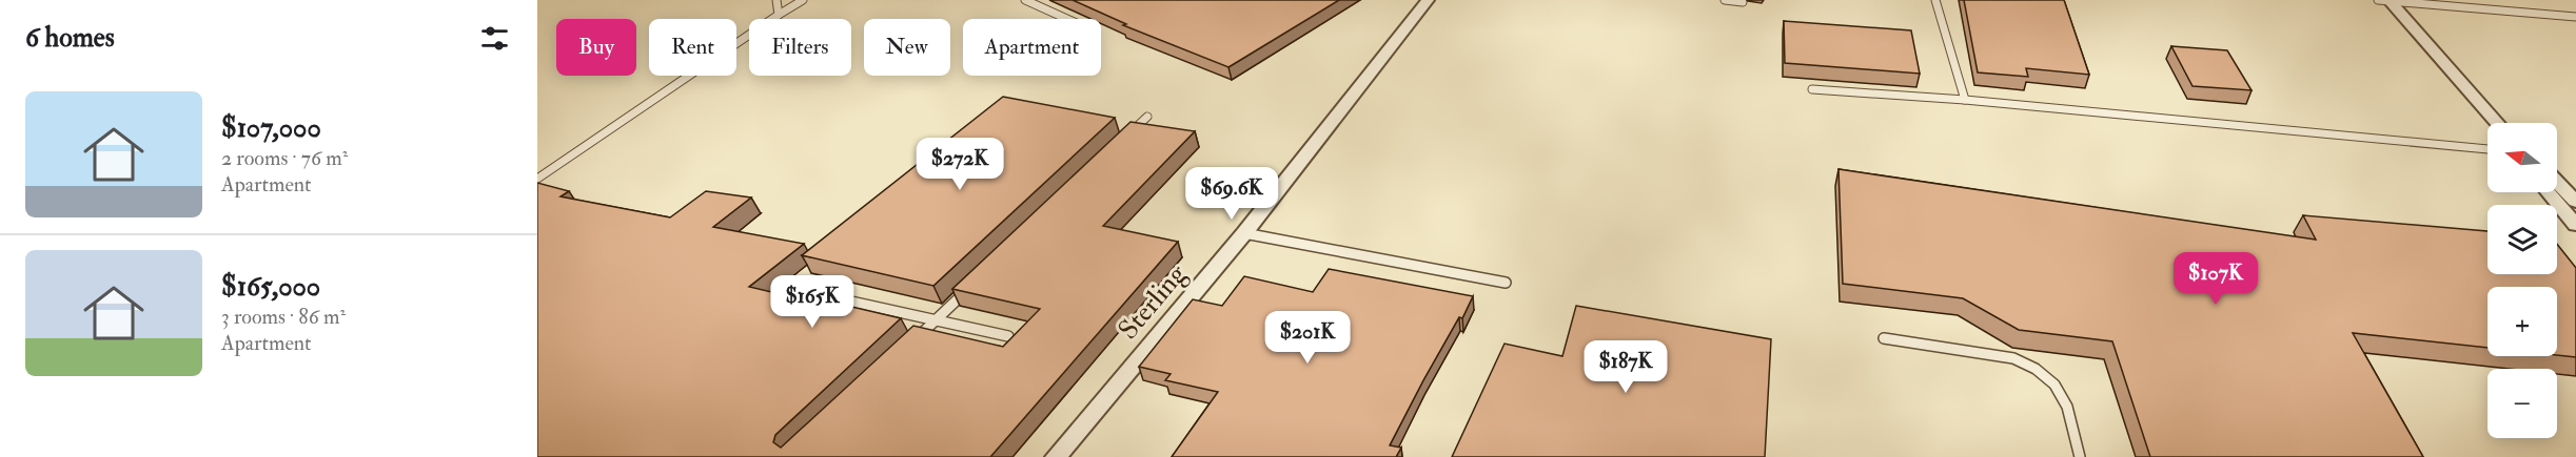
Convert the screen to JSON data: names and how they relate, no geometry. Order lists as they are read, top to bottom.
{
  "streets": {
    "street": ["Sterling"]
  },
  "north": "left",
  "page": {
    "heading": "6 homes",
    "chip": [
      "Buy",
      "Rent",
      "Filters",
      "New",
      "Apartment"
    ],
    "list": [
      {
        "name": "$107,000",
        "note": "2 rooms · 76 m² · Apartment"
      },
      {
        "name": "$165,000",
        "note": "3 rooms · 86 m² · Apartment"
      }
    ],
    "map_buttons": ["+", "−"],
    "price": [
      "$272K",
      "$69.6K",
      "$107K",
      "$165K",
      "$201K",
      "$187K"
    ]
  }
}
